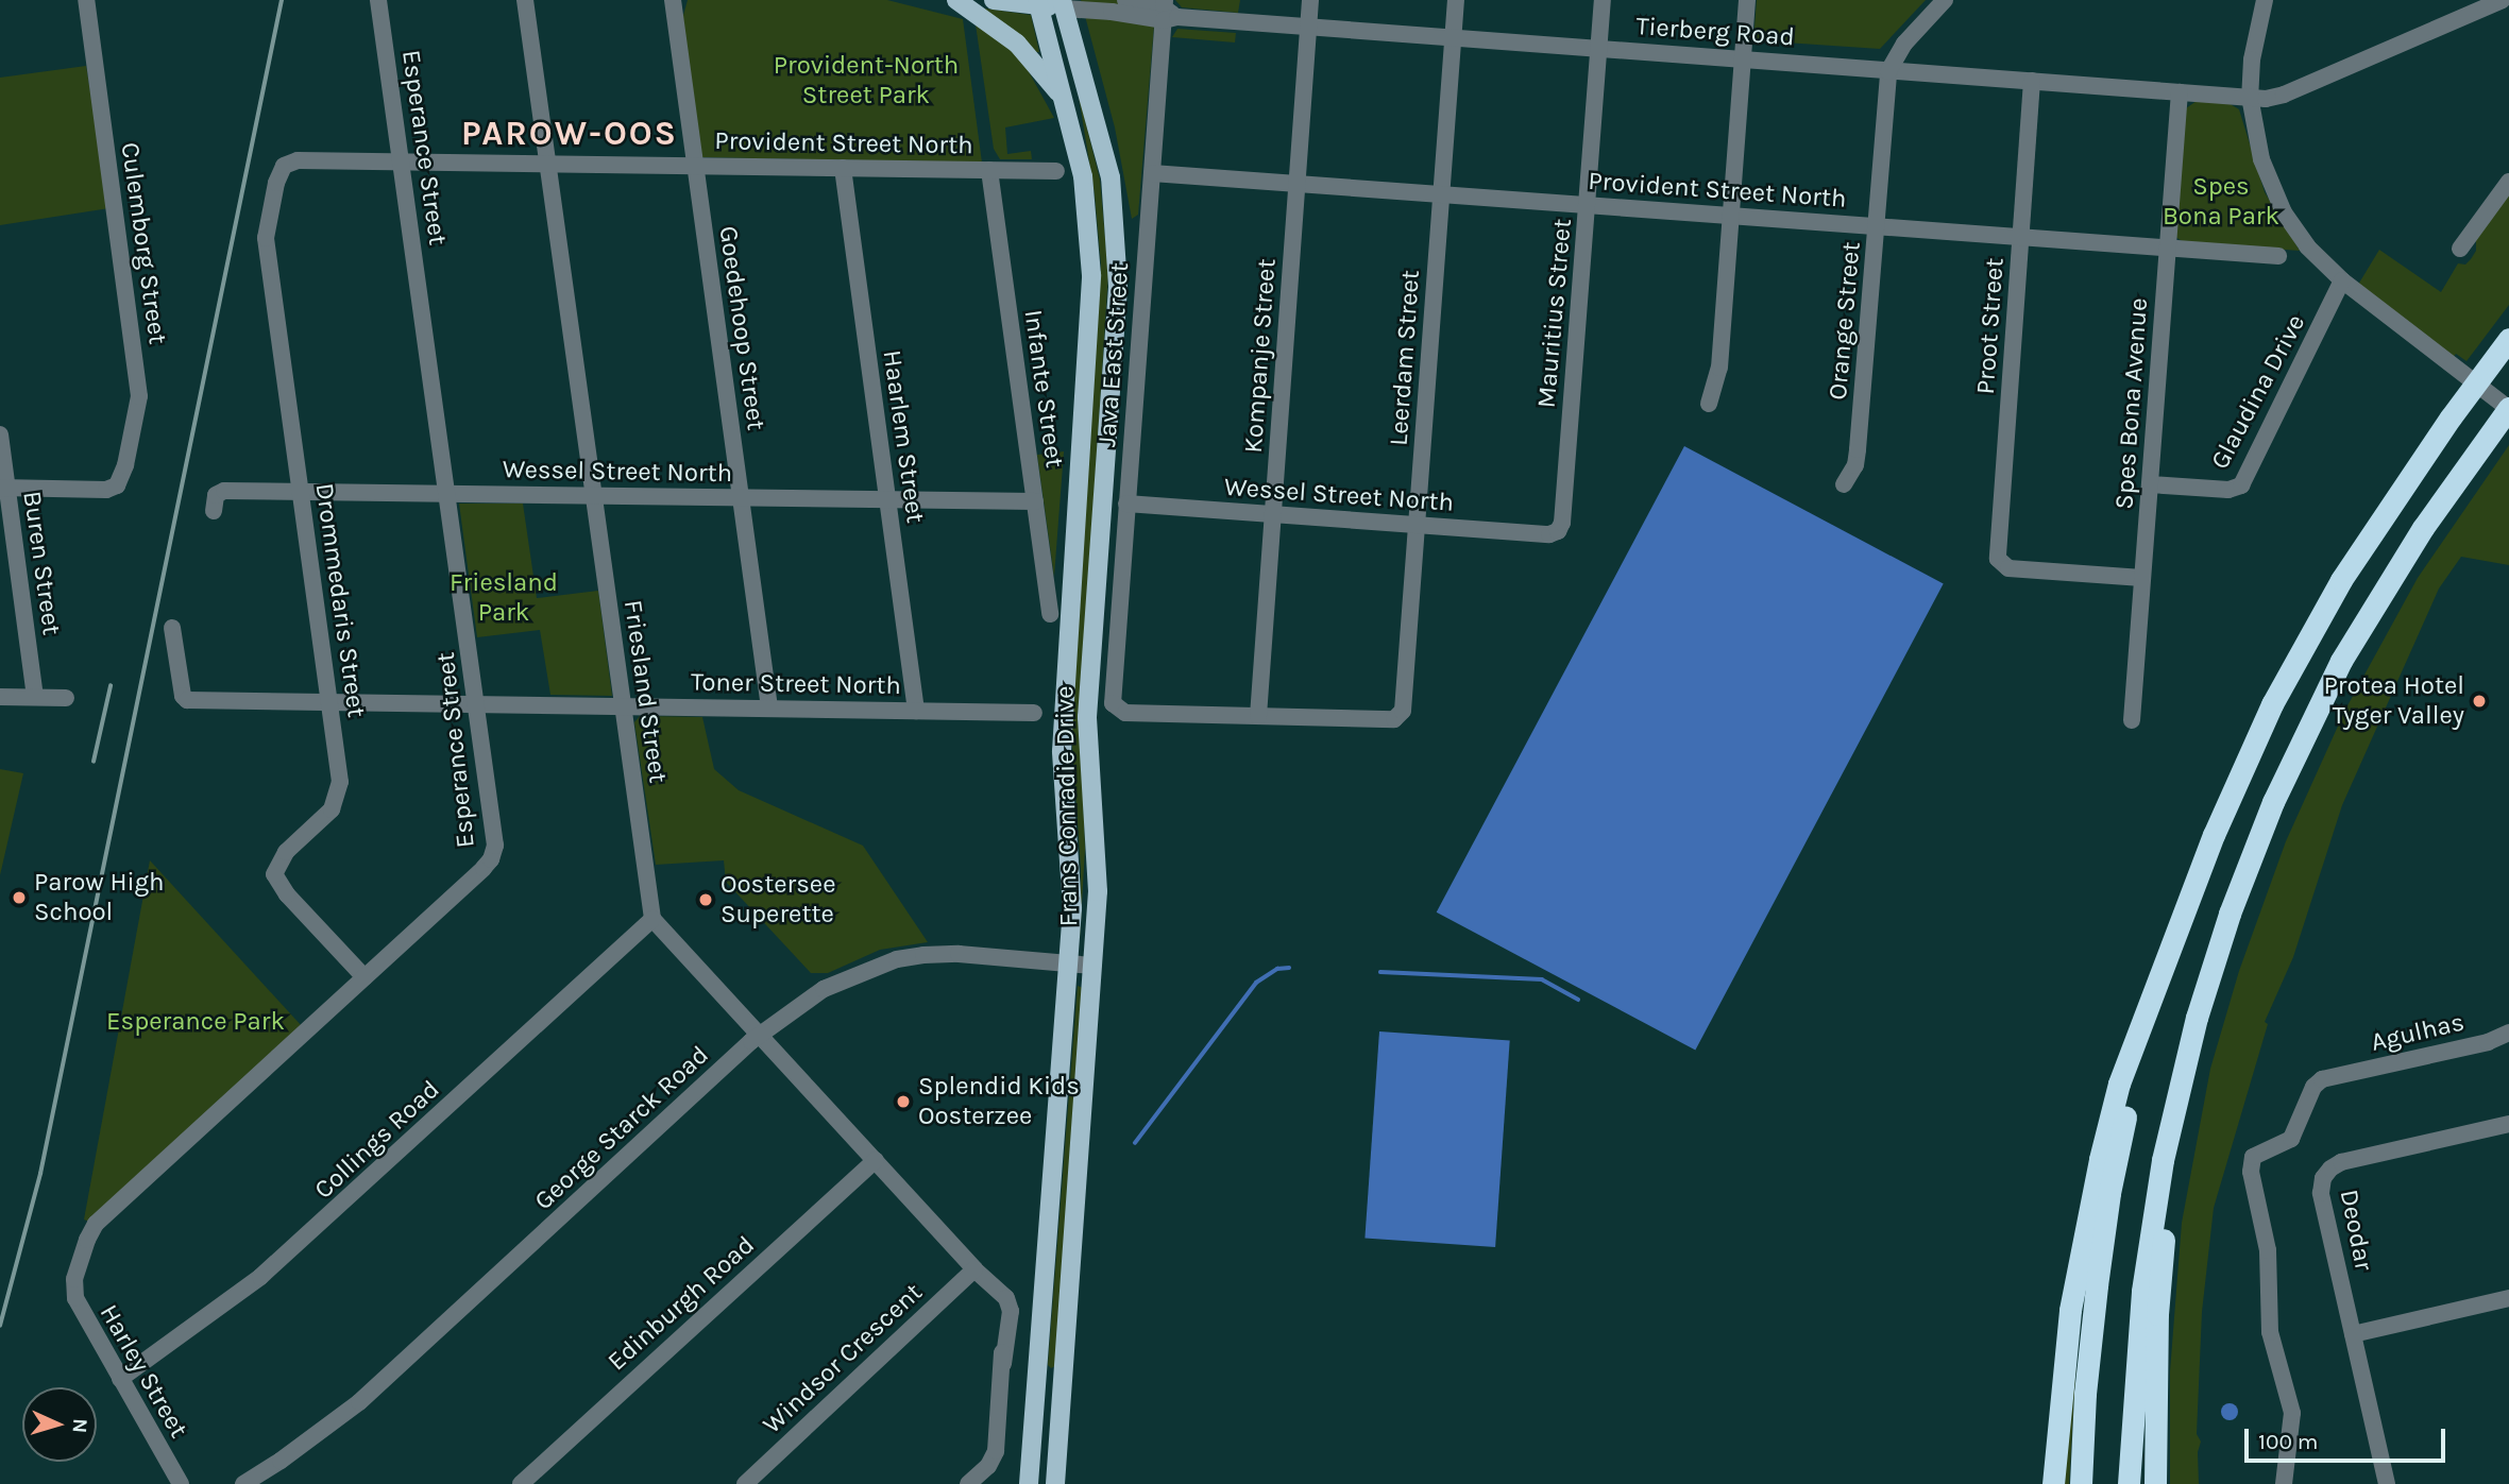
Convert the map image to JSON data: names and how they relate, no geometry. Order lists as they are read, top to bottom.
{
  "streets": {
    "main road": ["Tierberg Road", "Frans Conradie Drive"],
    "street": [
      "Provident Street North",
      "Esperance Street",
      "Culemborg Street",
      "Mauritius Street",
      "Orange Street",
      "Proot Street",
      "Goedehoop Street",
      "Java East Street",
      "Kompanje Street",
      "Leerdam Street",
      "Infante Street",
      "Glaudina Drive",
      "Spes Bona Avenue",
      "Haarlem Street",
      "Wessel Street North",
      "Buren Street",
      "Drommedaris Street",
      "Toner Street North",
      "Friesland Street",
      "Agulhas",
      "George Starck Road",
      "Collings Road",
      "Deodar",
      "Edinburgh Road",
      "Windsor Crescent",
      "Harley Street"
    ]
  },
  "crossings": [
    ["Tierberg Road", "Mauritius Street"],
    ["Tierberg Road", "Orange Street"],
    ["Tierberg Road", "Proot Street"],
    ["Tierberg Road", "Java East Street"],
    ["Tierberg Road", "Kompanje Street"],
    ["Tierberg Road", "Leerdam Street"],
    ["Tierberg Road", "Spes Bona Avenue"],
    ["Tierberg Road", "Frans Conradie Drive"],
    ["Provident Street North", "Esperance Street"],
    ["Provident Street North", "Mauritius Street"],
    ["Provident Street North", "Orange Street"],
    ["Provident Street North", "Proot Street"],
    ["Provident Street North", "Goedehoop Street"],
    ["Provident Street North", "Java East Street"],
    ["Provident Street North", "Kompanje Street"],
    ["Provident Street North", "Leerdam Street"],
    ["Provident Street North", "Infante Street"],
    ["Provident Street North", "Spes Bona Avenue"],
    ["Provident Street North", "Haarlem Street"],
    ["Provident Street North", "Drommedaris Street"],
    ["Provident Street North", "Friesland Street"],
    ["Esperance Street", "Wessel Street North"],
    ["Esperance Street", "Drommedaris Street"],
    ["Esperance Street", "Toner Street North"],
    ["Esperance Street", "Harley Street"],
    ["Culemborg Street", "Buren Street"],
    ["Mauritius Street", "Wessel Street North"],
    ["Proot Street", "Spes Bona Avenue"],
    ["Goedehoop Street", "Wessel Street North"],
    ["Goedehoop Street", "Toner Street North"],
    ["Java East Street", "Kompanje Street"],
    ["Java East Street", "Leerdam Street"],
    ["Java East Street", "Wessel Street North"],
    ["Kompanje Street", "Leerdam Street"],
    ["Kompanje Street", "Wessel Street North"],
    ["Leerdam Street", "Wessel Street North"],
    ["Infante Street", "Wessel Street North"],
    ["Glaudina Drive", "Spes Bona Avenue"],
    ["Haarlem Street", "Wessel Street North"],
    ["Haarlem Street", "Toner Street North"],
    ["Wessel Street North", "Drommedaris Street"],
    ["Wessel Street North", "Friesland Street"],
    ["Drommedaris Street", "Toner Street North"],
    ["Toner Street North", "Friesland Street"],
    ["Friesland Street", "Collings Road"],
    ["Frans Conradie Drive", "George Starck Road"],
    ["Collings Road", "Harley Street"]
  ],
  "districts": ["PAROW-OOS"],
  "parks": [
    "Provident-North Street Park",
    "Spes Bona Park",
    "Friesland Park",
    "Esperance Park"
  ],
  "places": [
    "Protea Hotel Tyger Valley",
    "Parow High School",
    "Oostersee Superette",
    "Splendid Kids Oosterzee"
  ],
  "scale_bar": "100 m",
  "north": "right"
}
